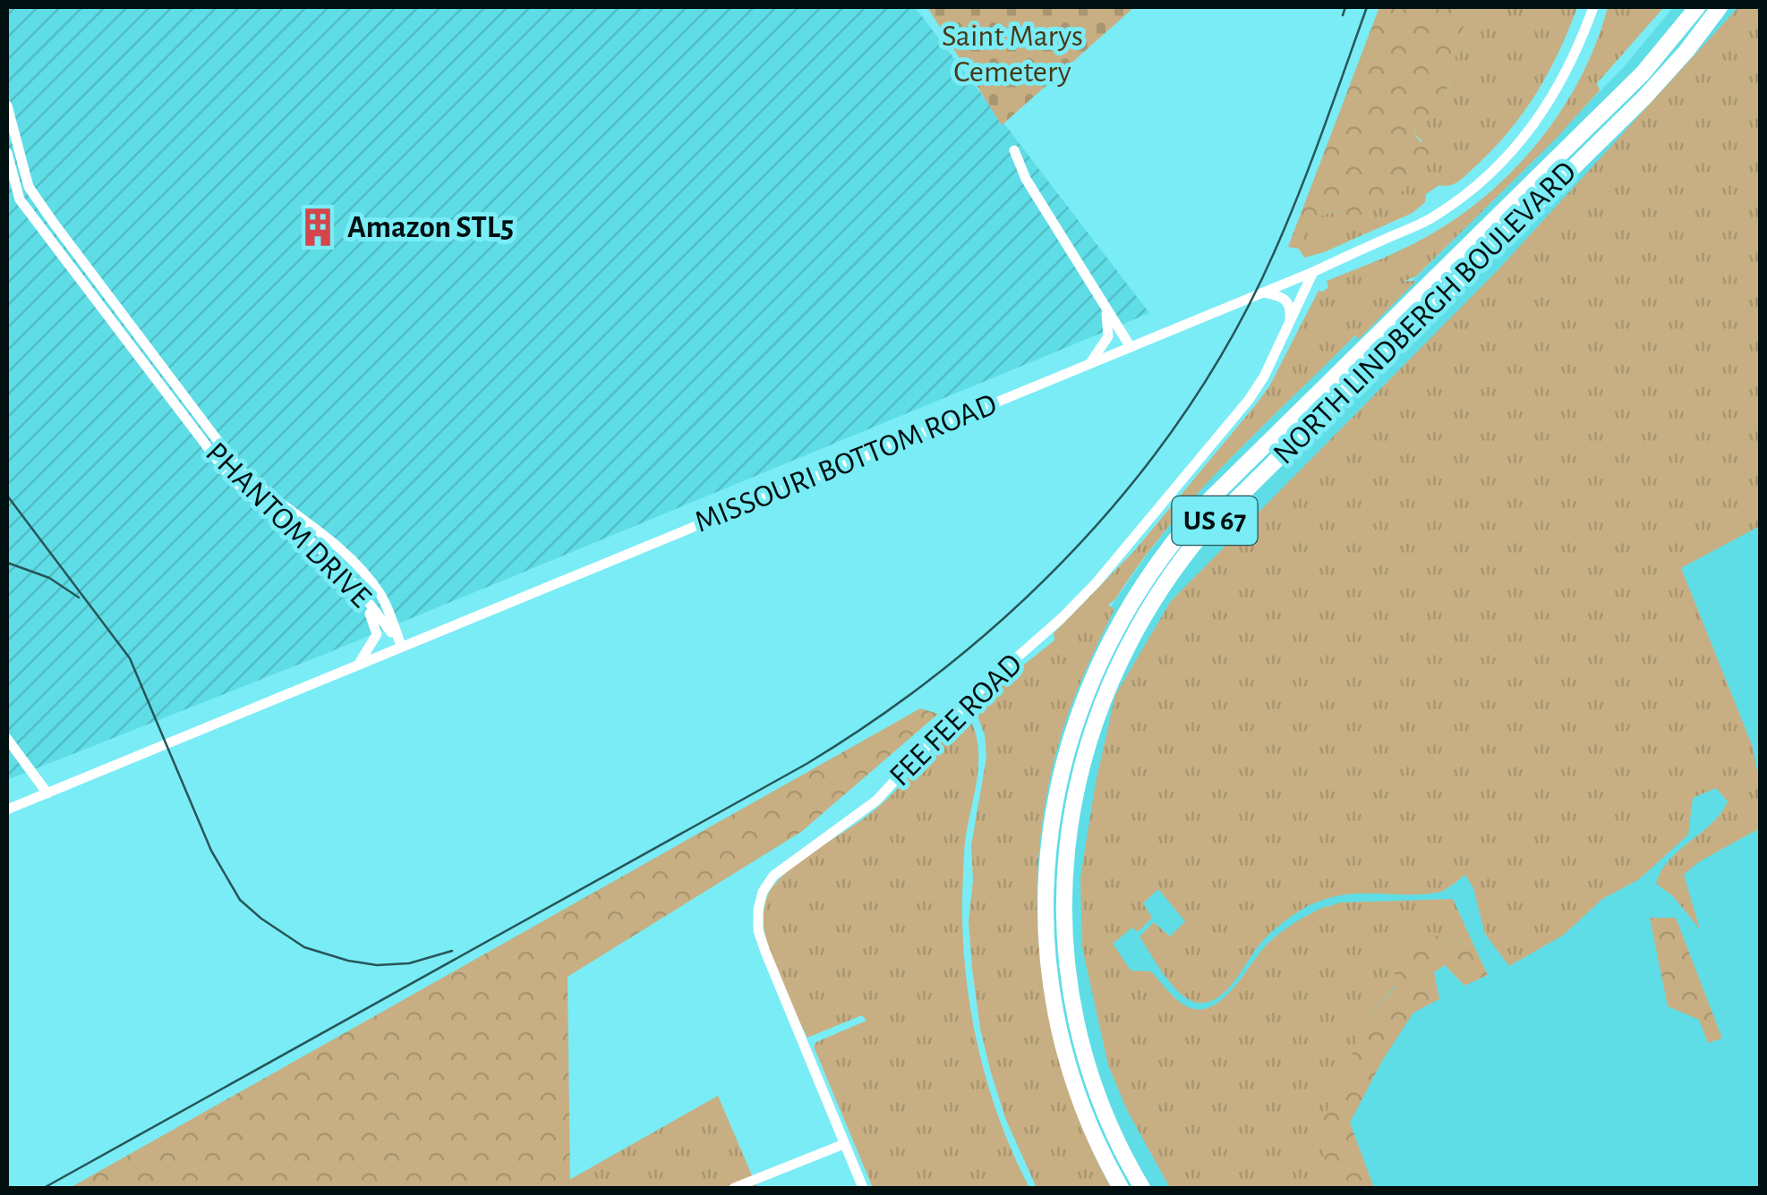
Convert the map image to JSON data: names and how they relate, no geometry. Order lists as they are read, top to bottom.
{
  "streets": {
    "highway": ["NORTH LINDBERGH BOULEVARD", "US 67"],
    "street": ["MISSOURI BOTTOM ROAD", "PHANTOM DRIVE", "FEE FEE ROAD"]
  },
  "crossings": [
    ["MISSOURI BOTTOM ROAD", "PHANTOM DRIVE"],
    ["MISSOURI BOTTOM ROAD", "FEE FEE ROAD"]
  ],
  "parks": ["Saint Marys Cemetery"],
  "places": {
    "building": ["Amazon STL5"]
  }
}
